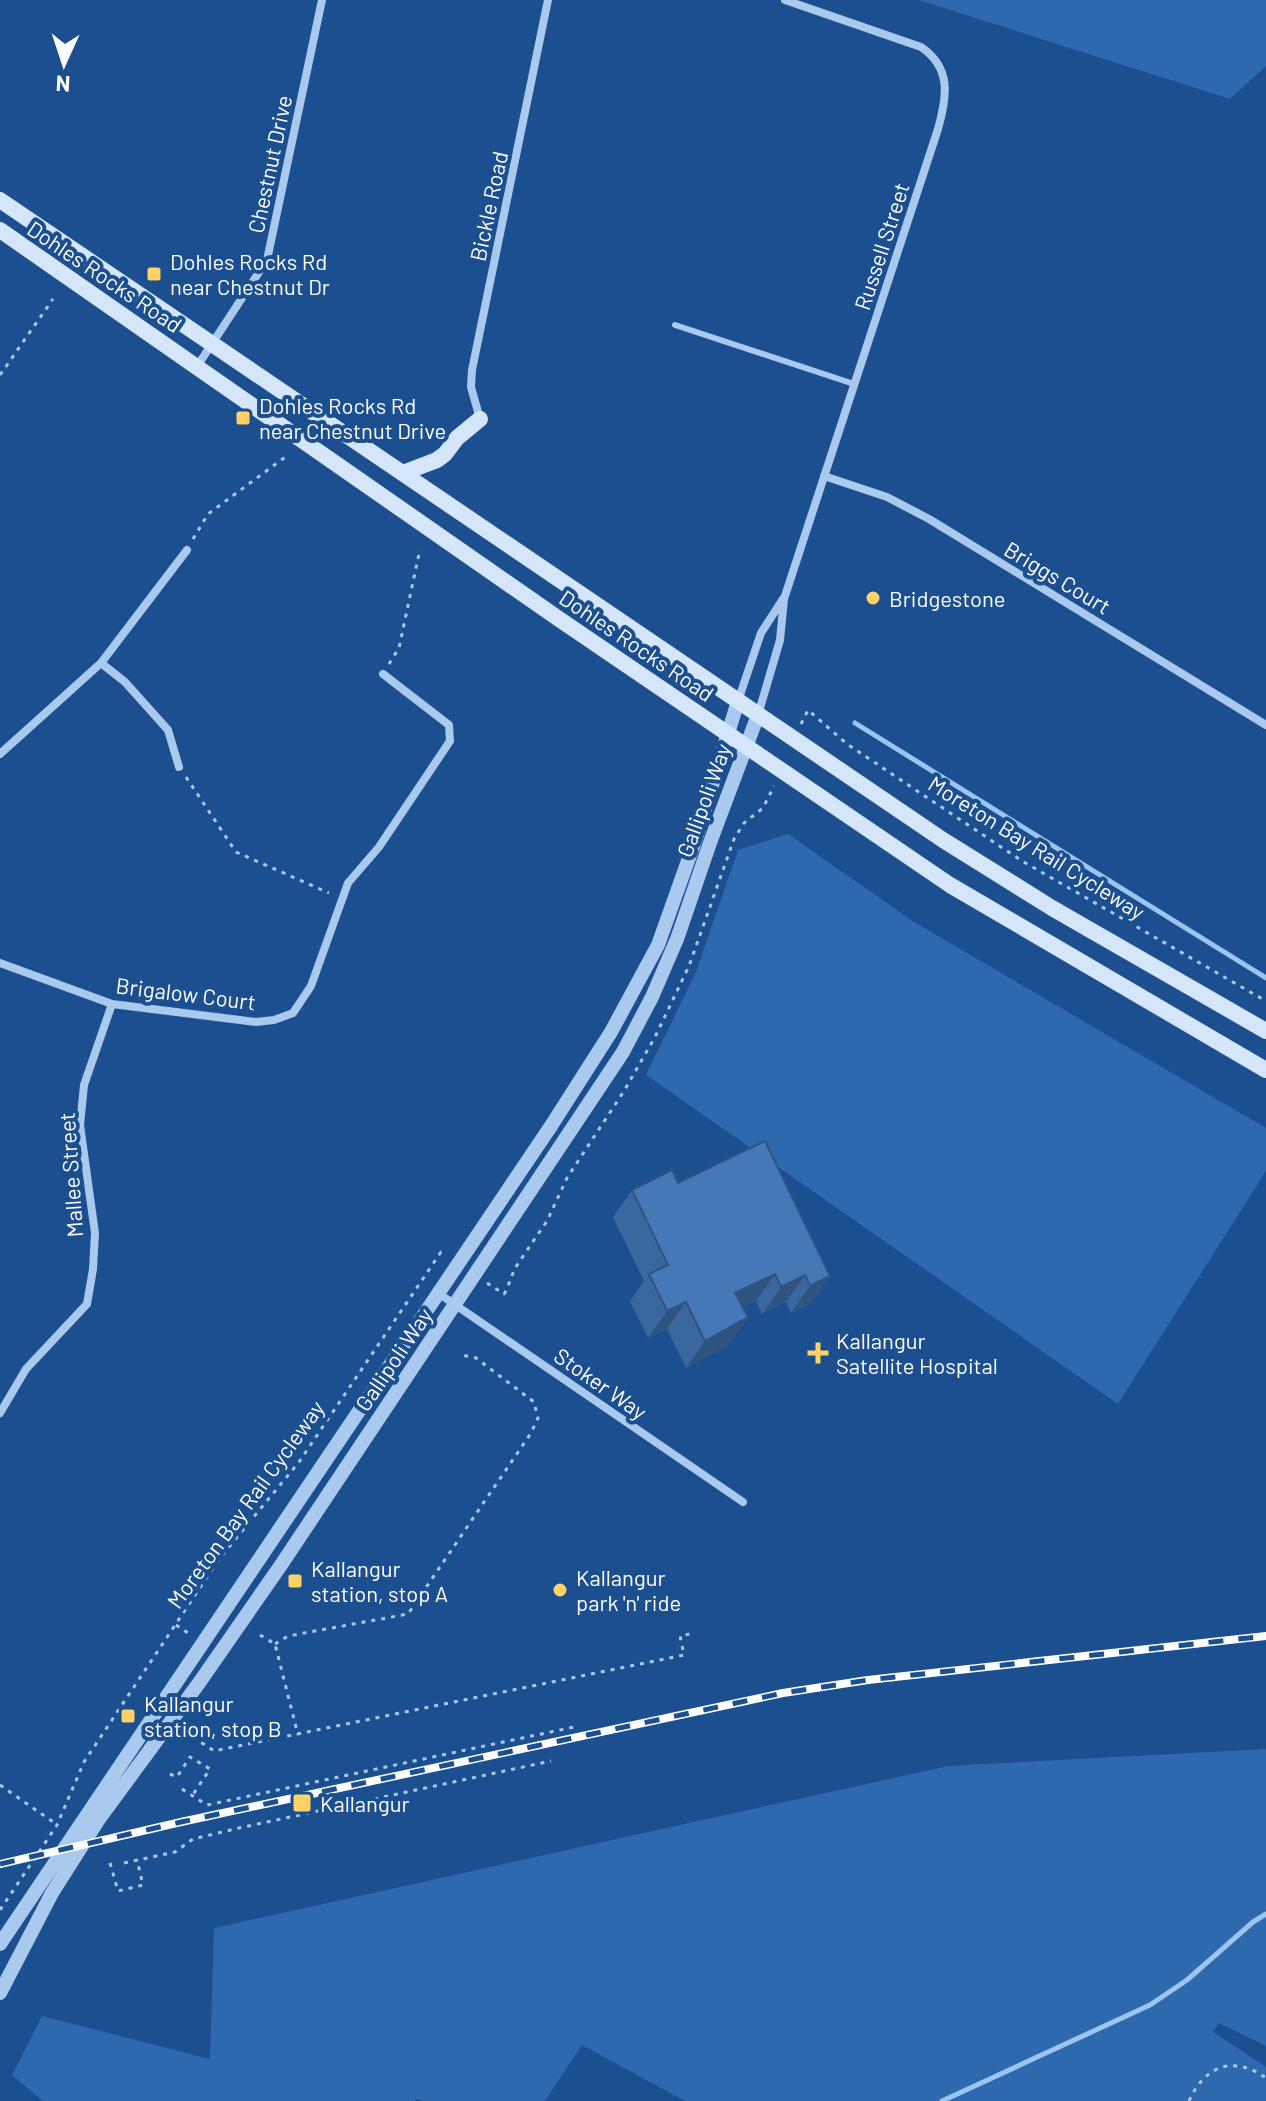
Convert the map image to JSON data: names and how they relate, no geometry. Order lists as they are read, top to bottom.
{
  "streets": {
    "main road": ["Dohles Rocks Road"],
    "street": [
      "Chestnut Drive",
      "Bickle Road",
      "Russell Street",
      "Briggs Court",
      "Gallipoli Way",
      "Brigalow Court",
      "Mallee Street",
      "Stoker Way"
    ],
    "path": ["Moreton Bay Rail Cycleway"]
  },
  "crossings": [
    ["Chestnut Drive", "Dohles Rocks Road"],
    ["Russell Street", "Dohles Rocks Road"],
    ["Russell Street", "Briggs Court"],
    ["Russell Street", "Gallipoli Way"],
    ["Dohles Rocks Road", "Gallipoli Way"],
    ["Gallipoli Way", "Stoker Way"],
    ["Brigalow Court", "Mallee Street"]
  ],
  "places": {
    "transit": [
      "Dohles Rocks Rd near Chestnut Dr",
      "Dohles Rocks Rd near Chestnut Drive",
      "Kallangur station, stop A",
      "Kallangur station, stop B",
      "Kallangur"
    ],
    "other": ["Bridgestone", "Kallangur park 'n' ride"],
    "health": ["Kallangur Satellite Hospital"]
  },
  "north": "bottom"
}
